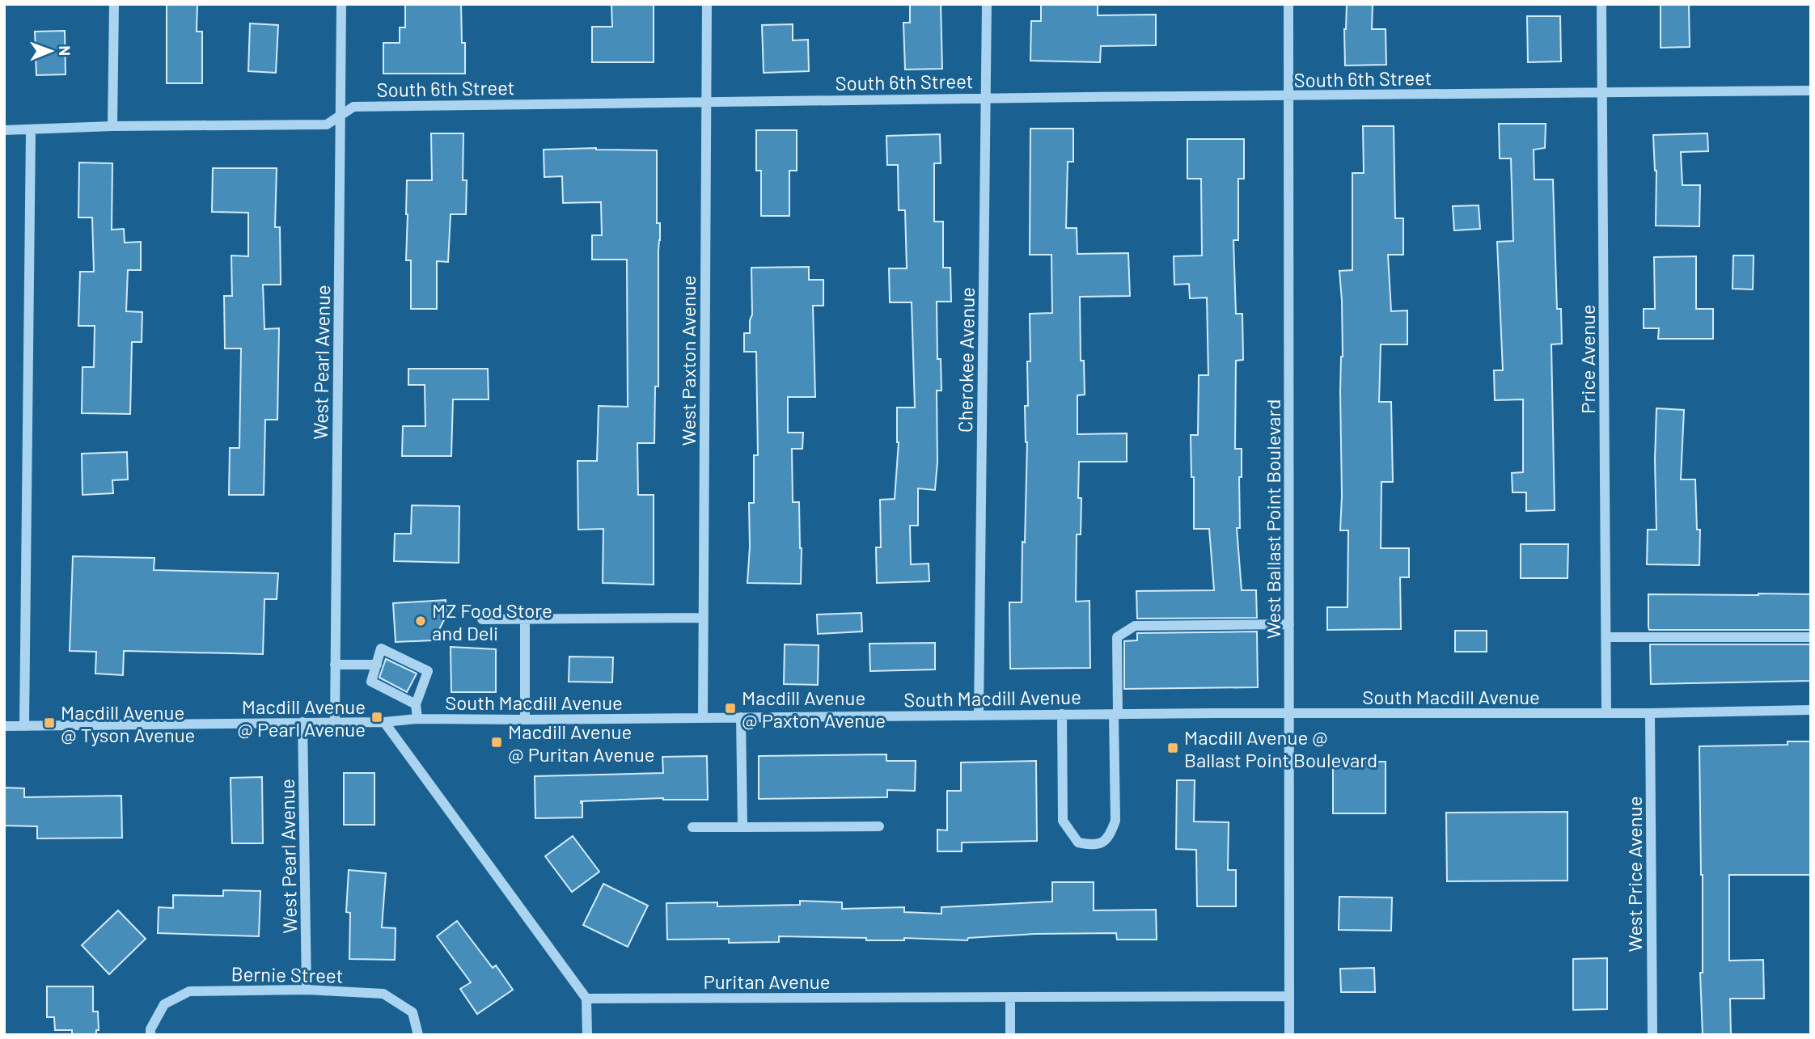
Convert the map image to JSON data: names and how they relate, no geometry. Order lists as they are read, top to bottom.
{
  "streets": {
    "street": [
      "South 6th Street",
      "Price Avenue",
      "Cherokee Avenue",
      "West Paxton Avenue",
      "West Pearl Avenue",
      "West Ballast Point Boulevard",
      "South Macdill Avenue",
      "West Price Avenue",
      "Bernie Street",
      "Puritan Avenue"
    ]
  },
  "crossings": [
    ["South 6th Street", "Price Avenue"],
    ["South 6th Street", "Cherokee Avenue"],
    ["South 6th Street", "West Paxton Avenue"],
    ["South 6th Street", "West Pearl Avenue"],
    ["South 6th Street", "West Ballast Point Boulevard"],
    ["Price Avenue", "South Macdill Avenue"],
    ["Cherokee Avenue", "South Macdill Avenue"],
    ["West Paxton Avenue", "South Macdill Avenue"],
    ["West Pearl Avenue", "South Macdill Avenue"],
    ["West Pearl Avenue", "Bernie Street"],
    ["West Ballast Point Boulevard", "South Macdill Avenue"],
    ["West Ballast Point Boulevard", "Puritan Avenue"],
    ["South Macdill Avenue", "West Price Avenue"]
  ],
  "places": {
    "other": ["MZ Food Store and Deli"],
    "transit": [
      "Macdill Avenue @ Paxton Avenue",
      "Macdill Avenue @ Pearl Avenue",
      "Macdill Avenue @ Tyson Avenue",
      "Macdill Avenue @ Puritan Avenue",
      "Macdill Avenue @ Ballast Point Boulevard"
    ]
  },
  "north": "right"
}
